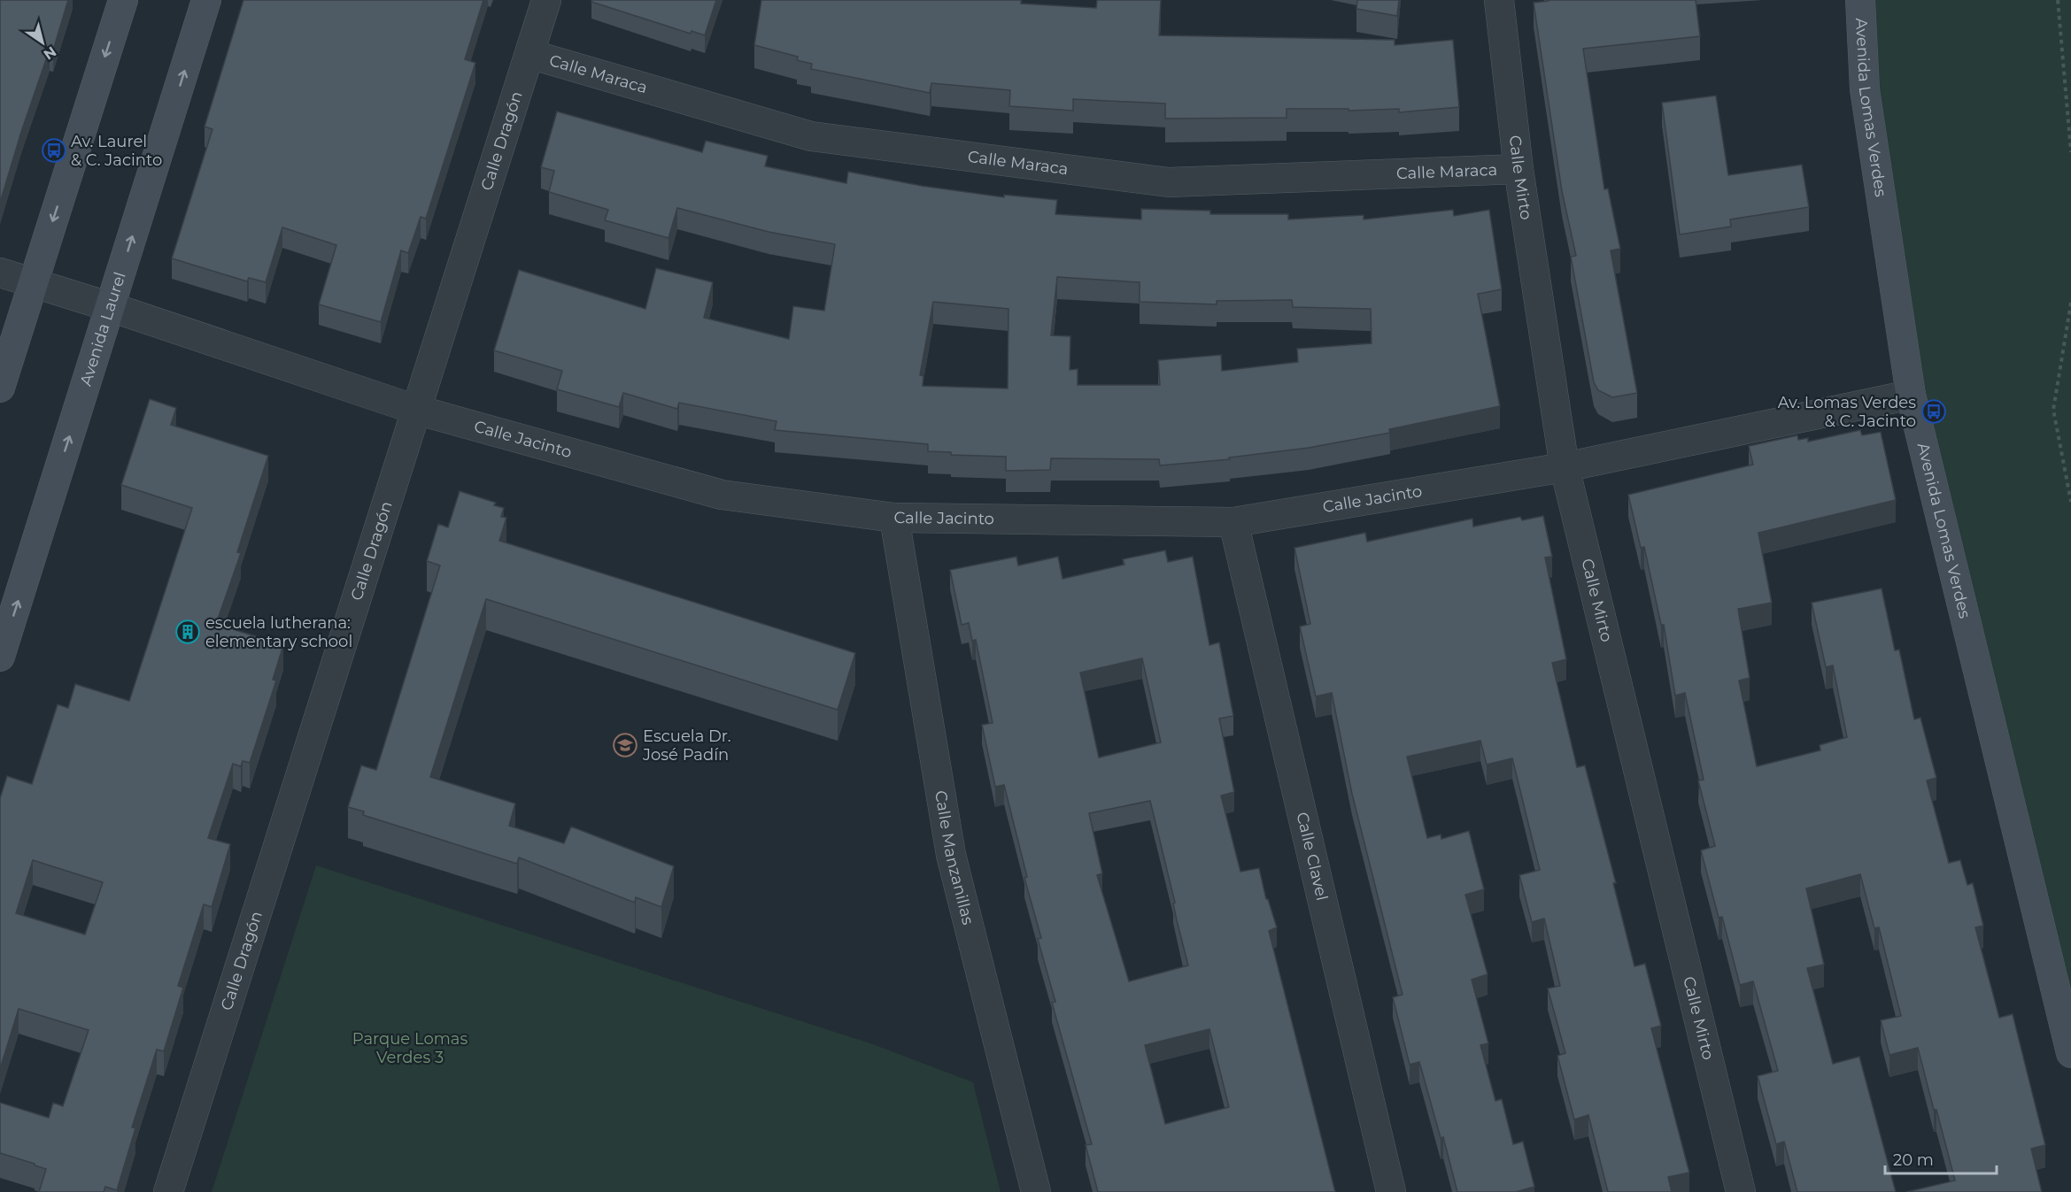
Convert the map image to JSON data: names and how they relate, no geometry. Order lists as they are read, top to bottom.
{
  "streets": {
    "street": [
      "Calle Maraca",
      "Avenida Lomas Verdes",
      "Calle Dragón",
      "Calle Mirto",
      "Avenida Laurel",
      "Calle Jacinto",
      "Calle Manzanillas",
      "Calle Clavel"
    ]
  },
  "crossings": [
    ["Calle Maraca", "Calle Dragón"],
    ["Calle Maraca", "Calle Mirto"],
    ["Avenida Lomas Verdes", "Calle Jacinto"],
    ["Calle Dragón", "Calle Jacinto"],
    ["Calle Mirto", "Calle Jacinto"],
    ["Avenida Laurel", "Calle Jacinto"],
    ["Calle Jacinto", "Calle Manzanillas"],
    ["Calle Jacinto", "Calle Clavel"]
  ],
  "parks": ["Parque Lomas Verdes 3"],
  "places": {
    "bus stop": ["Av. Laurel & C. Jacinto", "Av. Lomas Verdes & C. Jacinto"],
    "building": ["escuela lutherana: elementary school"],
    "school or university": ["Escuela Dr. José Padín"]
  },
  "scale_bar": "20 m",
  "north": "bottom right"
}
